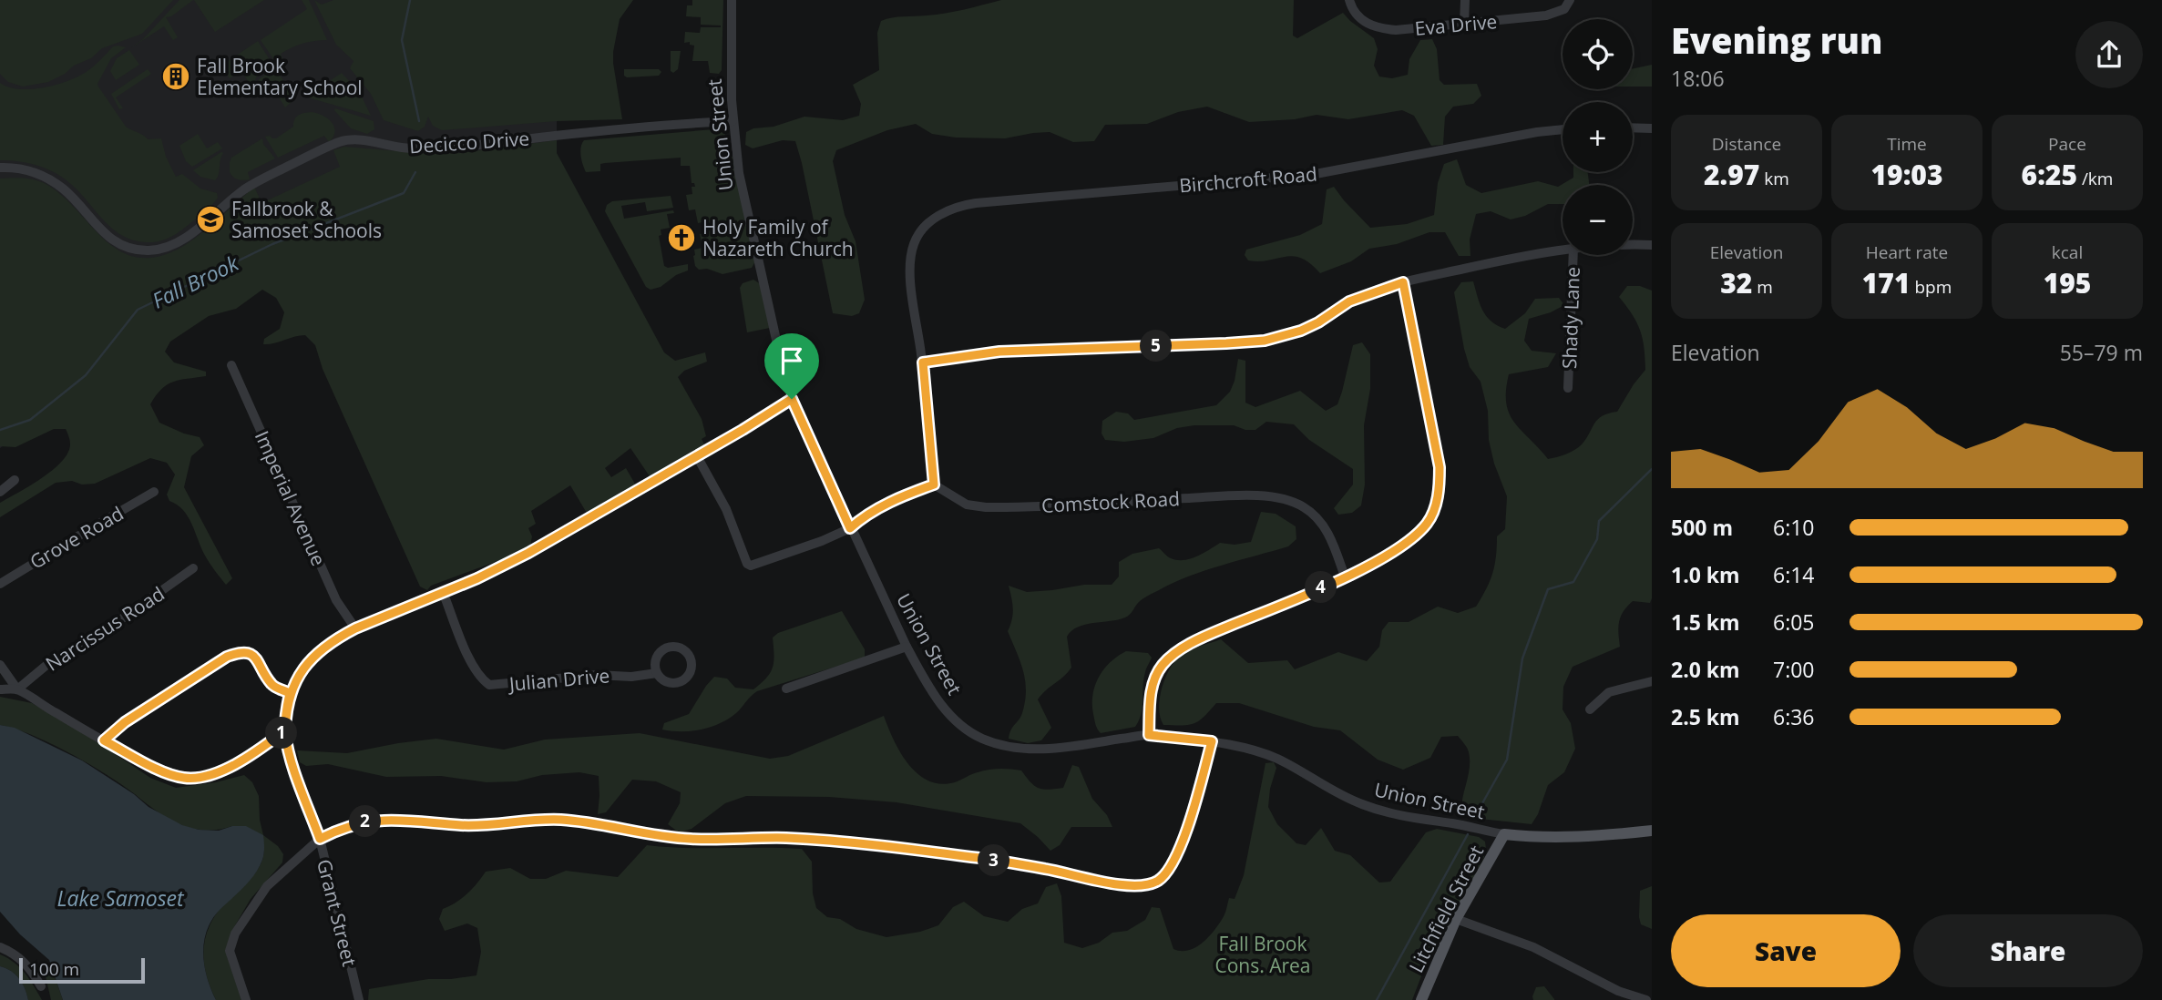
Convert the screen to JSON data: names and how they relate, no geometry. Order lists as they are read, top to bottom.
{
  "streets": {
    "main road": ["Union Street", "Litchfield Street"],
    "street": [
      "Eva Drive",
      "Decicco Drive",
      "Birchcroft Road",
      "Shady Lane",
      "Imperial Avenue",
      "Comstock Road",
      "Grove Road",
      "Narcissus Road",
      "Julian Drive",
      "Grant Street"
    ]
  },
  "crossings": [
    ["Union Street", "Decicco Drive"],
    ["Union Street", "Litchfield Street"],
    ["Union Street", "Grant Street"],
    ["Imperial Avenue", "Grant Street"],
    ["Julian Drive", "Grant Street"]
  ],
  "water": ["Fall Brook", "Lake Samoset"],
  "parks": ["Fall Brook Cons. Area"],
  "places": {
    "building": ["Fall Brook Elementary School"],
    "school or university": ["Fallbrook & Samoset Schools"],
    "church": ["Holy Family of Nazareth Church"]
  },
  "scale_bar": "100 m",
  "page": {
    "heading": ["Evening run", "18:06"],
    "map_buttons": ["+", "−"],
    "stats": [
      ["Distance", "2.97 km"],
      ["Time", "19:03"],
      ["Pace", "6:25 /km"],
      ["Elevation", "32 m"],
      ["Heart rate", "171 bpm"],
      ["kcal", "195"]
    ],
    "chart": ["Elevation", "55–79 m"],
    "pins": [
      "5",
      "4",
      "1",
      "2",
      "3"
    ],
    "list": [
      {
        "name": "500 m",
        "note": "6:10"
      },
      {
        "name": "1.0 km",
        "note": "6:14"
      },
      {
        "name": "1.5 km",
        "note": "6:05"
      },
      {
        "name": "2.0 km",
        "note": "7:00"
      },
      {
        "name": "2.5 km",
        "note": "6:36"
      }
    ],
    "buttons": ["Save", "Share"],
    "scale": "100 m"
  }
}
